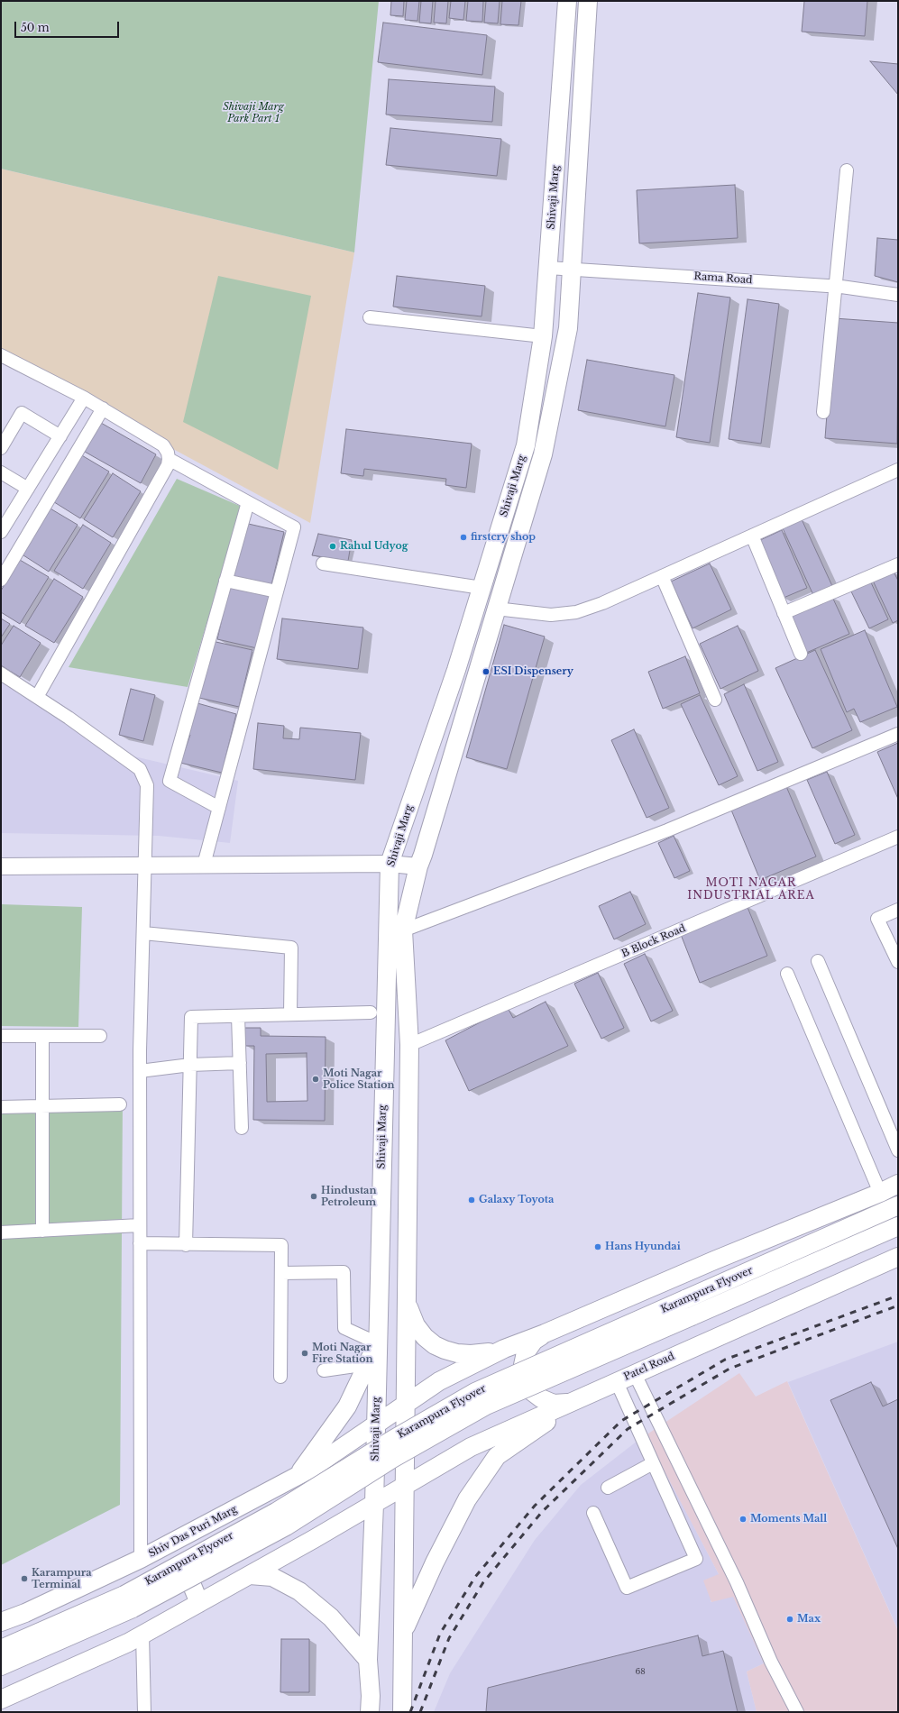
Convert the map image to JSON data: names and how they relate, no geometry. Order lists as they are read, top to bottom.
{
  "streets": {
    "main road": [
      "Shivaji Marg",
      "Karampura Flyover",
      "Patel Road",
      "Shiv Das Puri Marg"
    ],
    "street": ["Rama Road", "B Block Road"]
  },
  "crossings": [
    ["Shivaji Marg", "Rama Road"],
    ["Shivaji Marg", "B Block Road"],
    ["Shivaji Marg", "Patel Road"],
    ["Shivaji Marg", "Shiv Das Puri Marg"]
  ],
  "districts": ["MOTI NAGAR INDUSTRIAL AREA"],
  "parks": ["Shivaji Marg Park Part 1"],
  "places": [
    "firstcry shop",
    "Rahul Udyog",
    "ESI Dispensery",
    "Moti Nagar Police Station",
    "Hindustan Petroleum",
    "Galaxy Toyota",
    "Hans Hyundai",
    "Moti Nagar Fire Station",
    "Moments Mall",
    "Karampura Terminal",
    "Max"
  ],
  "house_numbers": ["68"],
  "scale_bar": "50 m"
}
